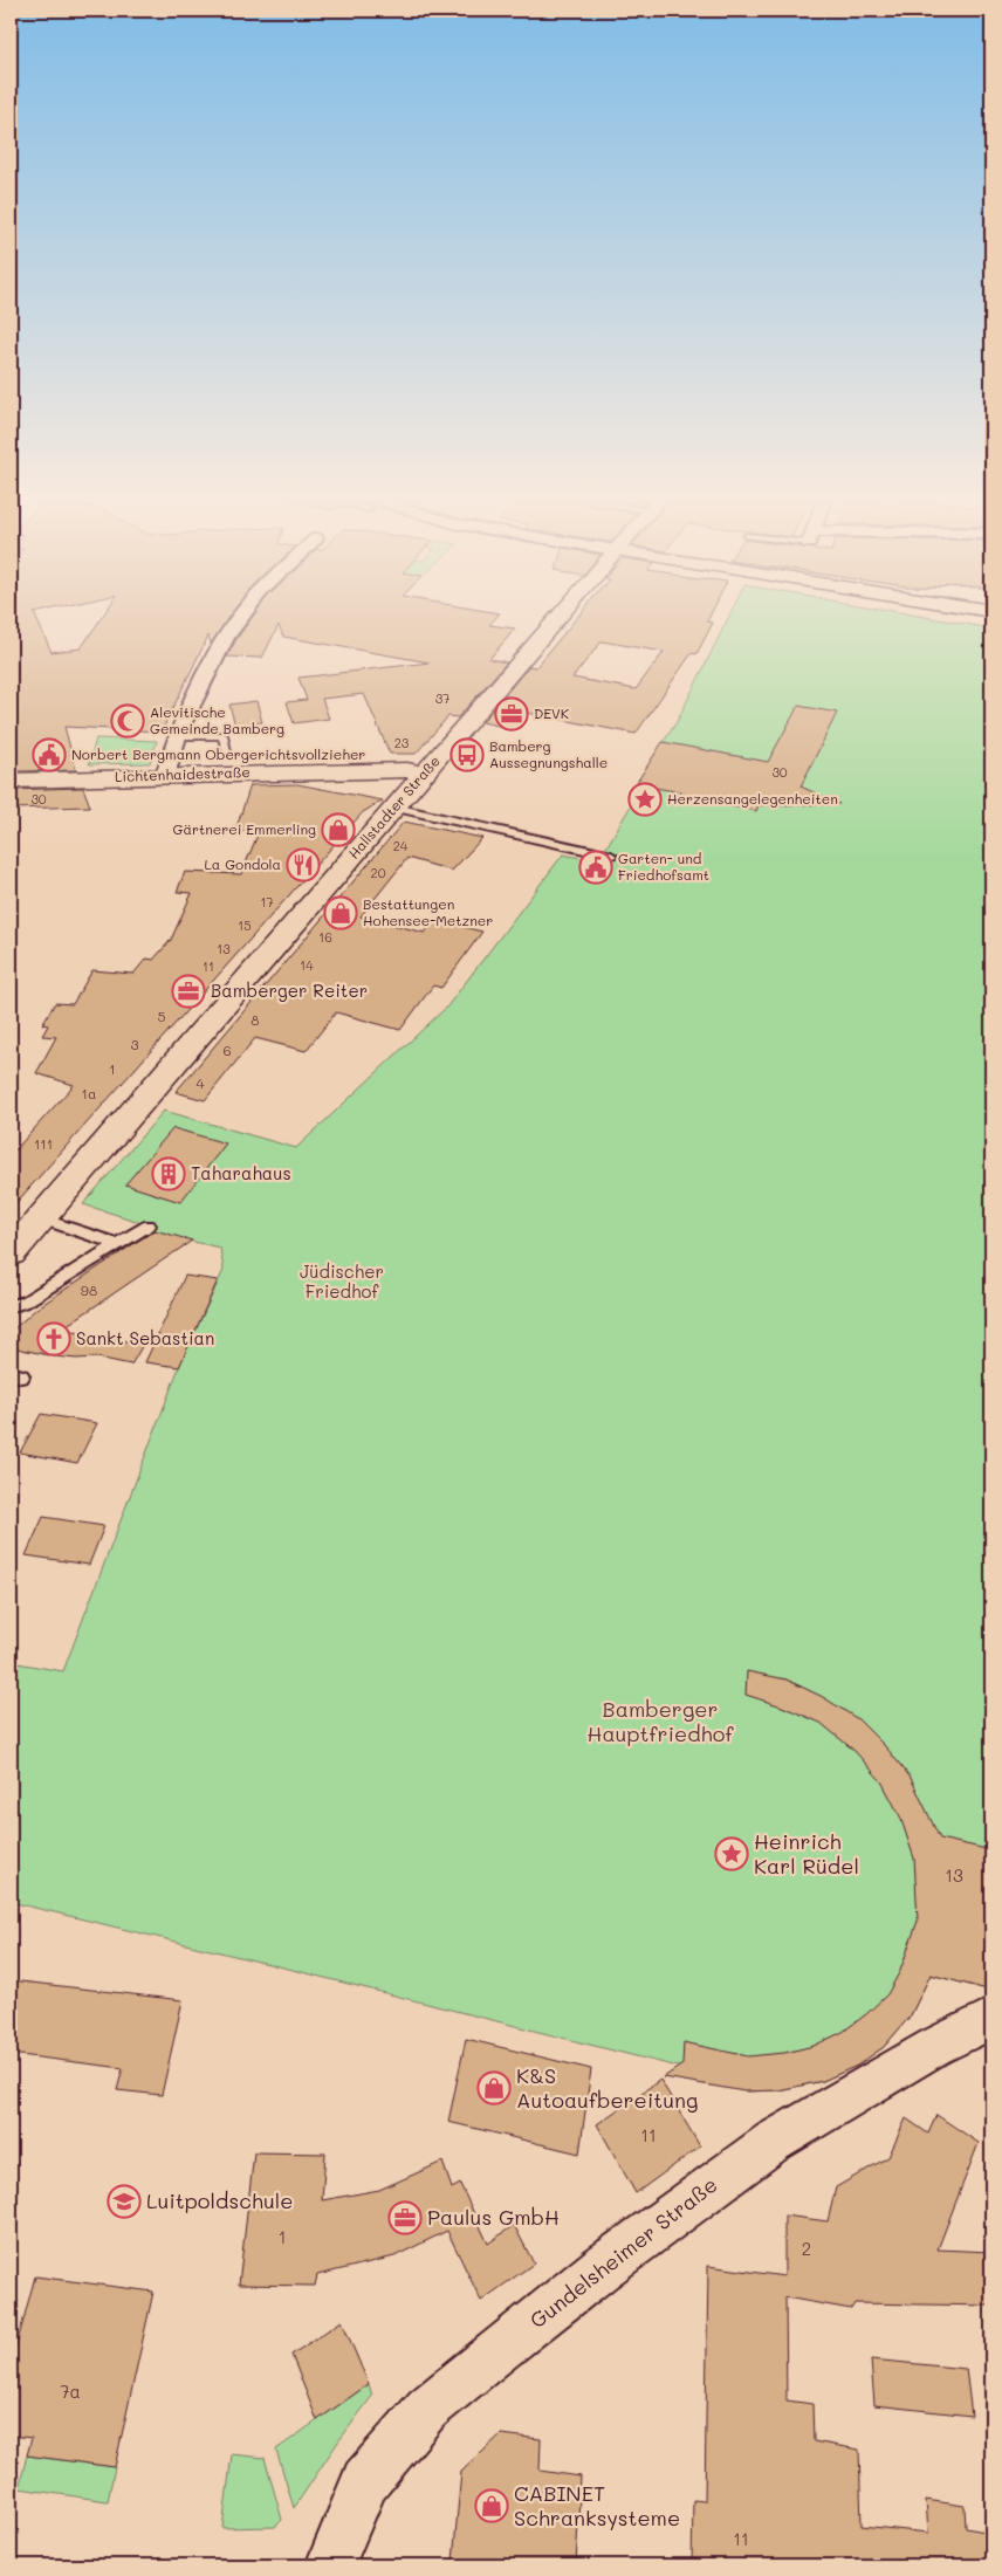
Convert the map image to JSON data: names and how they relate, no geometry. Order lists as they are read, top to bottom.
{
  "streets": {
    "main road": ["Lichtenhaidestraße", "Hallstadter Straße"],
    "street": ["Gundelsheimer Straße"]
  },
  "crossings": [
    ["Lichtenhaidestraße", "Hallstadter Straße"]
  ],
  "parks": ["Jüdischer Friedhof", "Bamberger Hauptfriedhof"],
  "places": {
    "office": ["DEVK", "Bamberger Reiter", "Paulus GmbH"],
    "mosque": ["Alevitische Gemeinde Bamberg"],
    "public building": ["Norbert Bergmann Obergerichtsvollzieher", "Garten- und Friedhofsamt"],
    "bus stop": ["Bamberg Aussegnungshalle"],
    "place": ["Herzensangelegenheiten", "Heinrich Karl Rüdel"],
    "shop": [
      "Gärtnerei Emmerling",
      "Bestattungen Hohensee-Metzner",
      "K&S Autoaufbereitung",
      "CABINET Schranksysteme"
    ],
    "restaurant": ["La Gondola"],
    "building": ["Taharahaus"],
    "church": ["Sankt Sebastian"],
    "school or university": ["Luitpoldschule"]
  },
  "house_numbers": [
    "37",
    "23",
    "30",
    "30",
    "24",
    "20",
    "17",
    "15",
    "16",
    "13",
    "14",
    "11",
    "5",
    "8",
    "3",
    "6",
    "1",
    "4",
    "1a",
    "111",
    "98",
    "13",
    "11",
    "1",
    "2",
    "7a",
    "11"
  ]
}
